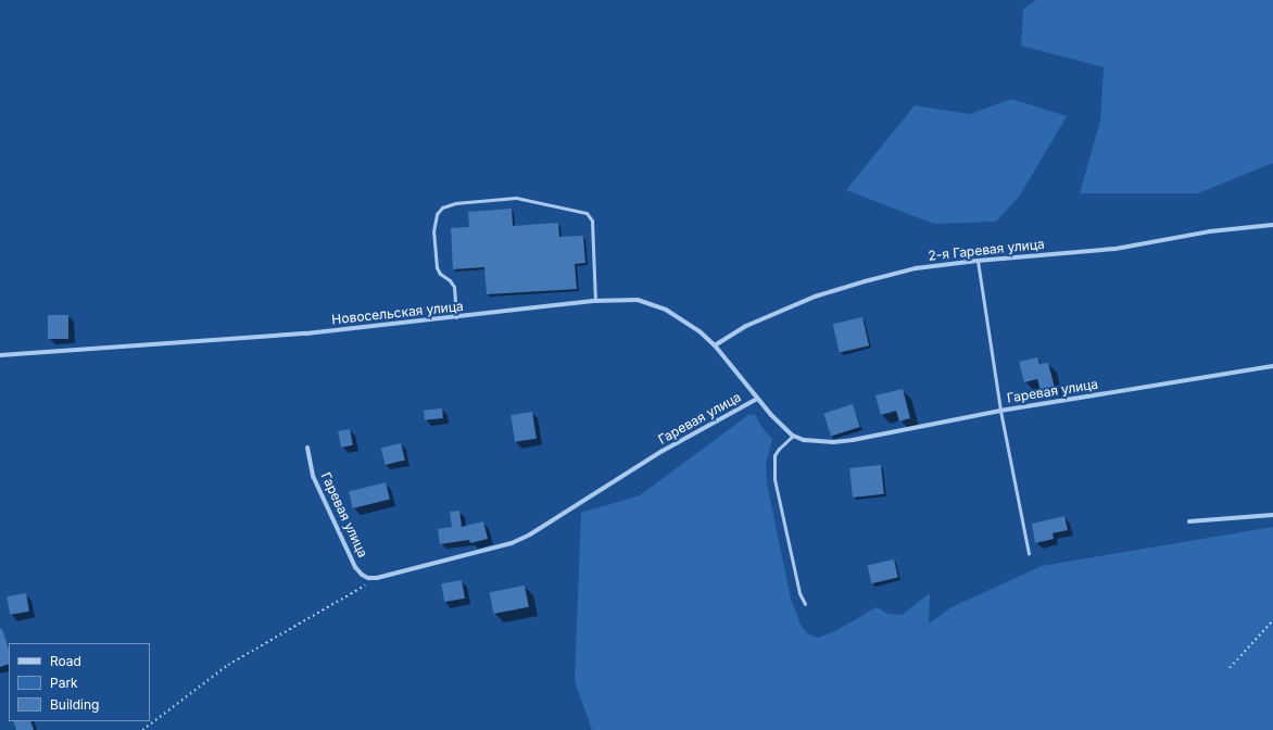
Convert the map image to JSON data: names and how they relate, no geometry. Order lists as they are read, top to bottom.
{
  "streets": {
    "street": ["2-я Гаревая улица", "Новосельская улица", "Гаревая улица"]
  },
  "crossings": [
    ["2-я Гаревая улица", "Новосельская улица"],
    ["Новосельская улица", "Гаревая улица"]
  ],
  "legend": ["Road", "Park", "Building"]
}
